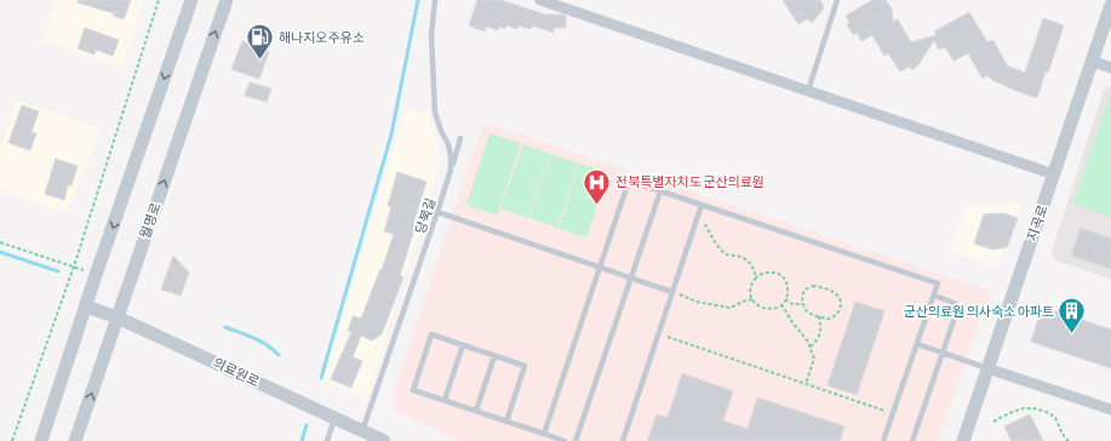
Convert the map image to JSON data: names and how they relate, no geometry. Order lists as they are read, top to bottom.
{
  "streets": {
    "street": ["월명로", "지곡로", "의료원로"],
    "lane": ["당북길"]
  },
  "crossings": [
    ["당북길", "의료원로"],
    ["월명로", "의료원로"]
  ],
  "places": {
    "fuel station": ["해나지오주유소"],
    "hospital": ["전북특별자치도 군산의료원"],
    "building": ["군산의료원 의사숙소 아파트"]
  }
}
